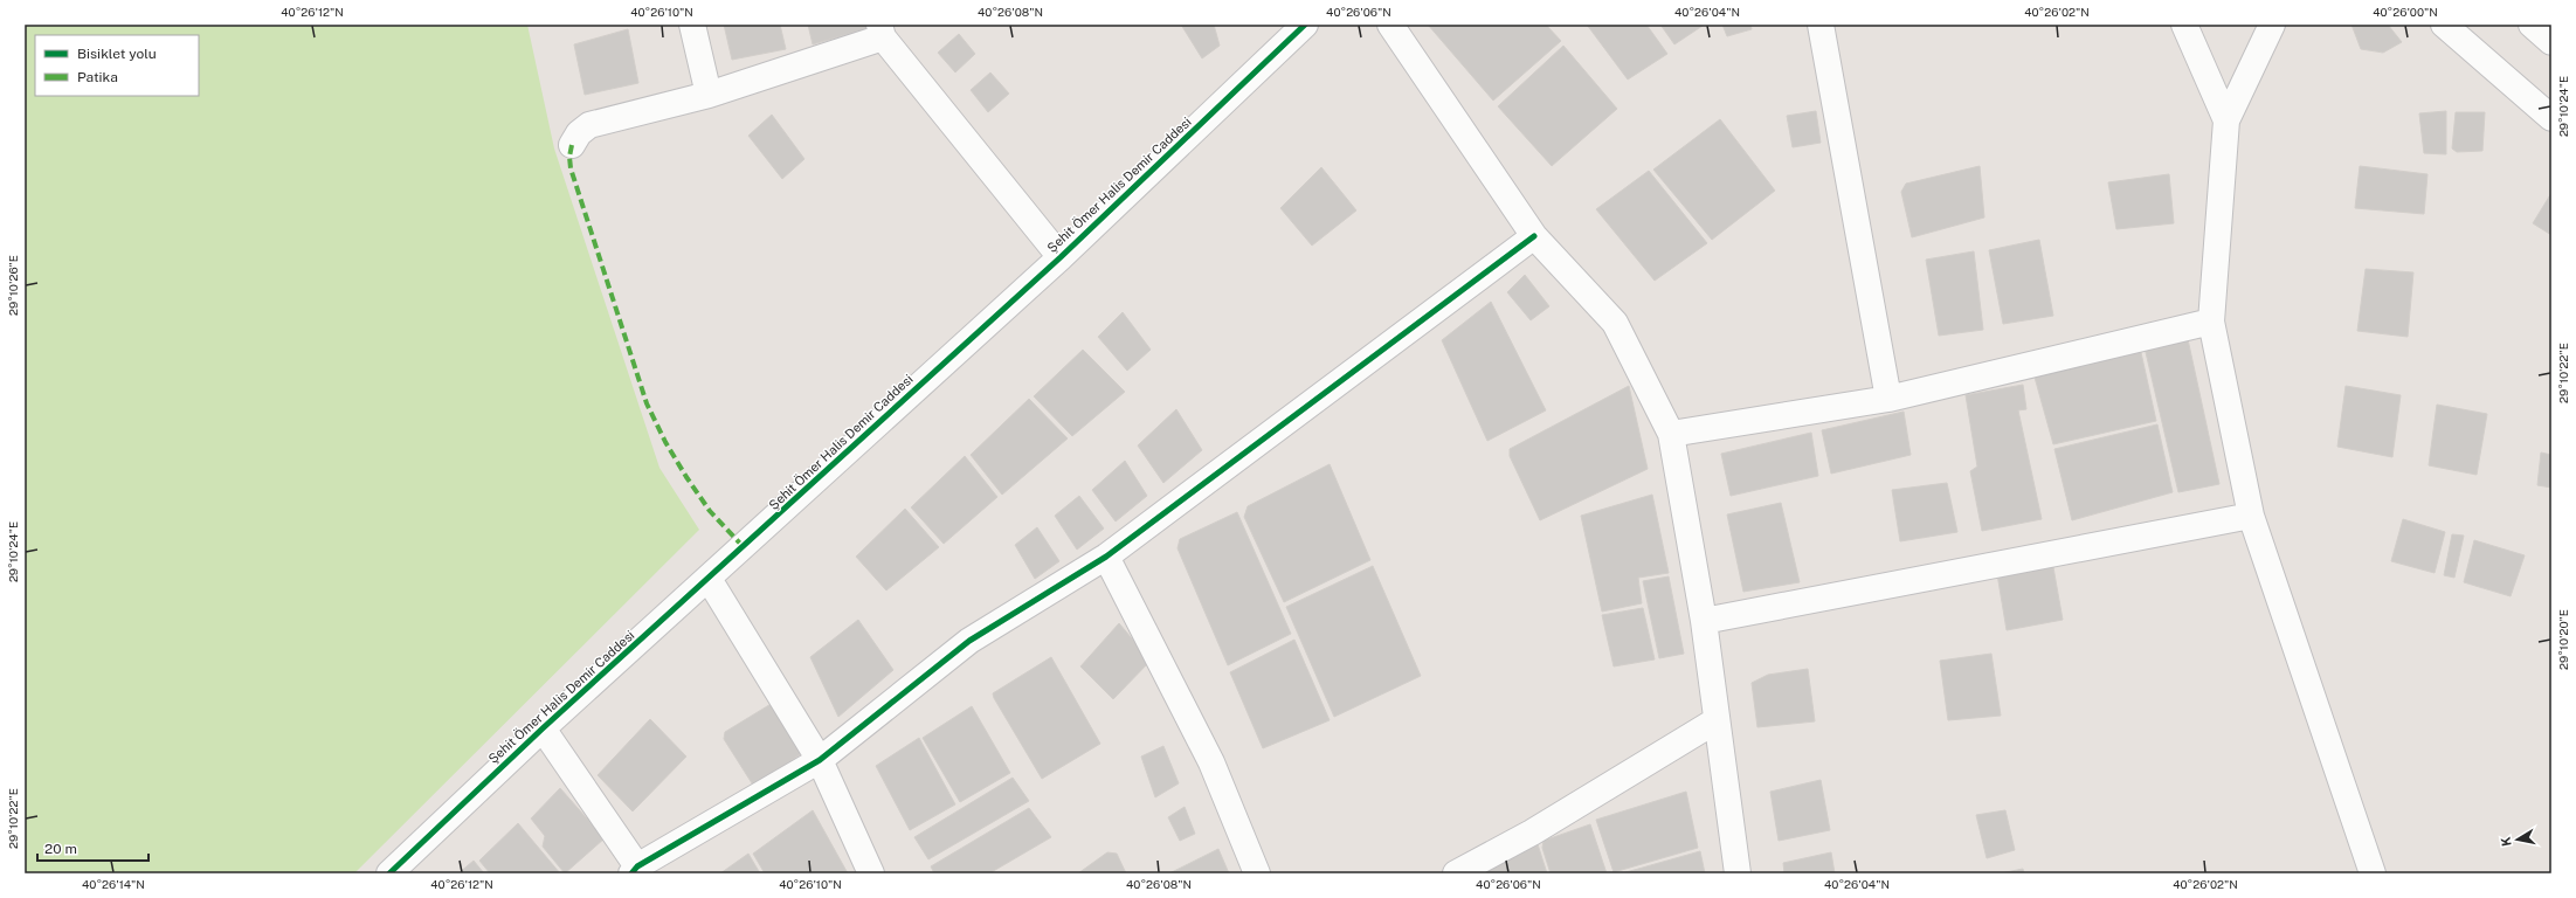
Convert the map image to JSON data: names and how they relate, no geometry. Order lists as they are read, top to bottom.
{
  "streets": {
    "street": ["Şehit Ömer Halis Demir Caddesi"]
  },
  "legend": ["Bisiklet yolu", "Patika"],
  "scale_bar": "20 m",
  "north": "left",
  "coordinates": [
    "40°26'12\"N",
    "40°26'10\"N",
    "40°26'08\"N",
    "40°26'06\"N",
    "40°26'04\"N",
    "40°26'02\"N",
    "40°26'00\"N",
    "29°10'24\"E",
    "29°10'26\"E",
    "29°10'22\"E",
    "29°10'20\"E",
    "40°26'14\"N"
  ]
}
